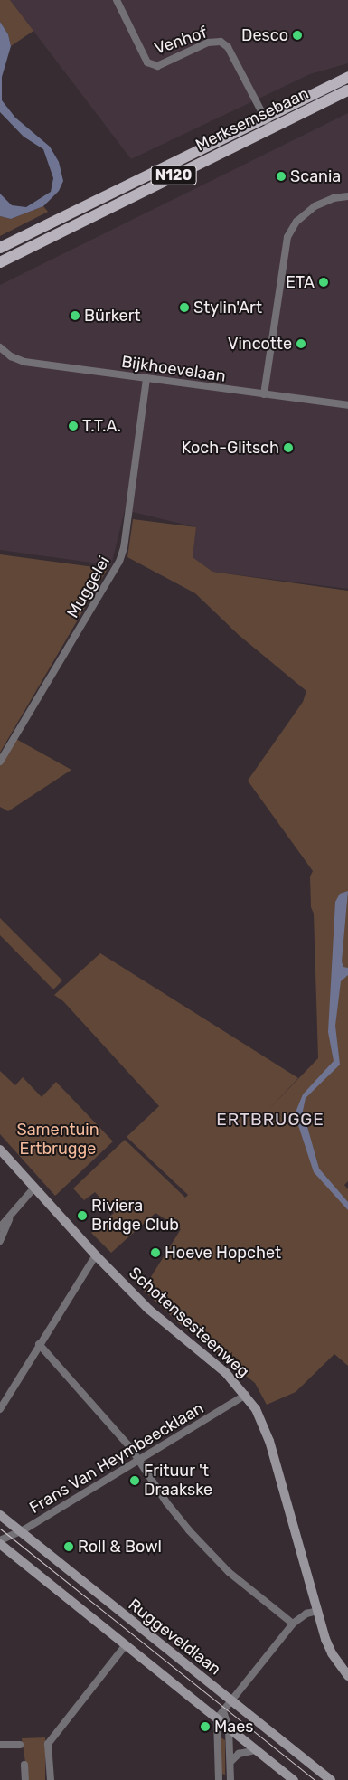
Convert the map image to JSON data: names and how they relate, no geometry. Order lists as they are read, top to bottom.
{
  "streets": {
    "main road": ["Merksemsebaan", "N120"],
    "street": [
      "Venhof",
      "Bijkhoevelaan",
      "Muggelei",
      "Schotensesteenweg",
      "Frans Van Heymbeecklaan",
      "Ruggeveldlaan"
    ]
  },
  "crossings": [
    ["Venhof", "Merksemsebaan"],
    ["Bijkhoevelaan", "Muggelei"],
    ["Schotensesteenweg", "Frans Van Heymbeecklaan"],
    ["Frans Van Heymbeecklaan", "Ruggeveldlaan"]
  ],
  "districts": ["ERTBRUGGE"],
  "parks": ["Samentuin Ertbrugge"],
  "places": [
    "Desco",
    "Scania",
    "ETA",
    "Stylin'Art",
    "Bürkert",
    "Vincotte",
    "T.T.A.",
    "Koch-Glitsch",
    "Riviera Bridge Club",
    "Hoeve Hopchet",
    "Frituur 't Draakske",
    "Roll & Bowl",
    "Maes"
  ]
}
